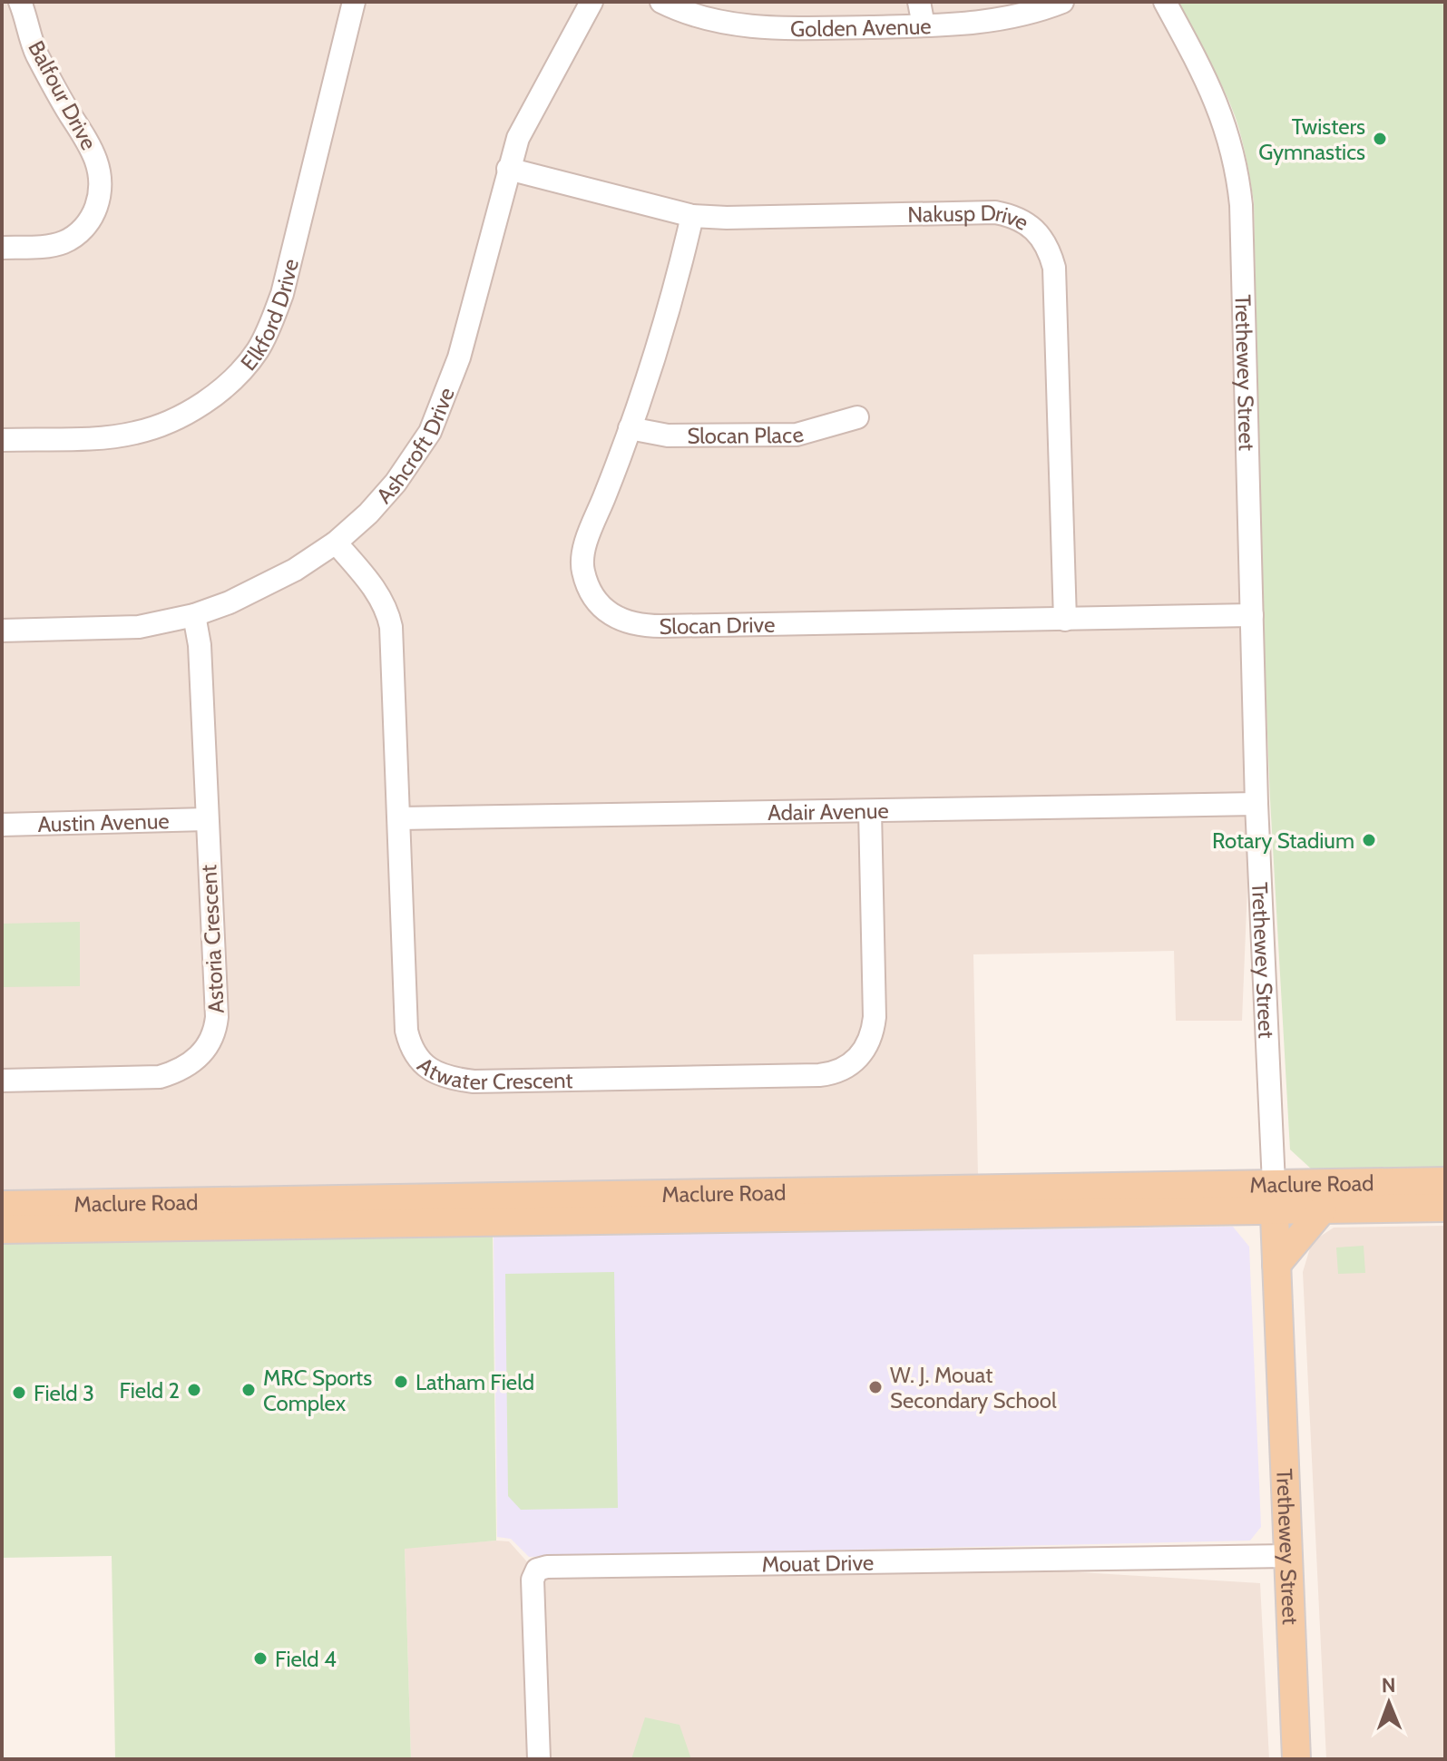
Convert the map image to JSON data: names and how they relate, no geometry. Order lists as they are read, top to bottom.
{
  "streets": {
    "main road": ["Trethewey Street", "Maclure Road"],
    "street": [
      "Golden Avenue",
      "Balfour Drive",
      "Nakusp Drive",
      "Elkford Drive",
      "Slocan Place",
      "Ashcroft Drive",
      "Slocan Drive",
      "Adair Avenue",
      "Austin Avenue",
      "Astoria Crescent",
      "Atwater Crescent",
      "Mouat Drive"
    ]
  },
  "crossings": [
    ["Nakusp Drive", "Ashcroft Drive"],
    ["Nakusp Drive", "Slocan Drive"],
    ["Trethewey Street", "Slocan Drive"],
    ["Trethewey Street", "Adair Avenue"],
    ["Trethewey Street", "Maclure Road"],
    ["Trethewey Street", "Mouat Drive"],
    ["Slocan Place", "Slocan Drive"],
    ["Ashcroft Drive", "Astoria Crescent"],
    ["Ashcroft Drive", "Atwater Crescent"],
    ["Adair Avenue", "Atwater Crescent"],
    ["Austin Avenue", "Astoria Crescent"]
  ],
  "places": [
    "Twisters Gymnastics",
    "Rotary Stadium",
    "Latham Field",
    "W. J. Mouat Secondary School",
    "Field 2",
    "MRC Sports Complex",
    "Field 3",
    "Field 4"
  ],
  "north": "top"
}
